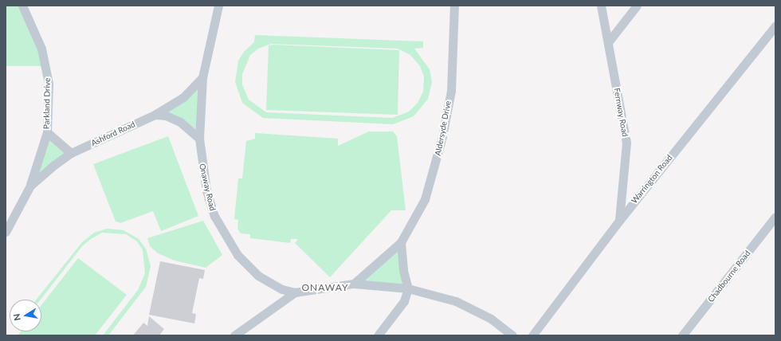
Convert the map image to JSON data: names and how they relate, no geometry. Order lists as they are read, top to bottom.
{
  "streets": {
    "street": [
      "Parkland Drive",
      "Fernway Road",
      "Aldersyde Drive",
      "Ashford Road",
      "Warrington Road",
      "Onaway Road",
      "Chadbourne Road"
    ]
  },
  "crossings": [
    ["Parkland Drive", "Ashford Road"],
    ["Fernway Road", "Warrington Road"],
    ["Ashford Road", "Onaway Road"]
  ],
  "districts": ["ONAWAY"],
  "north": "left"
}
